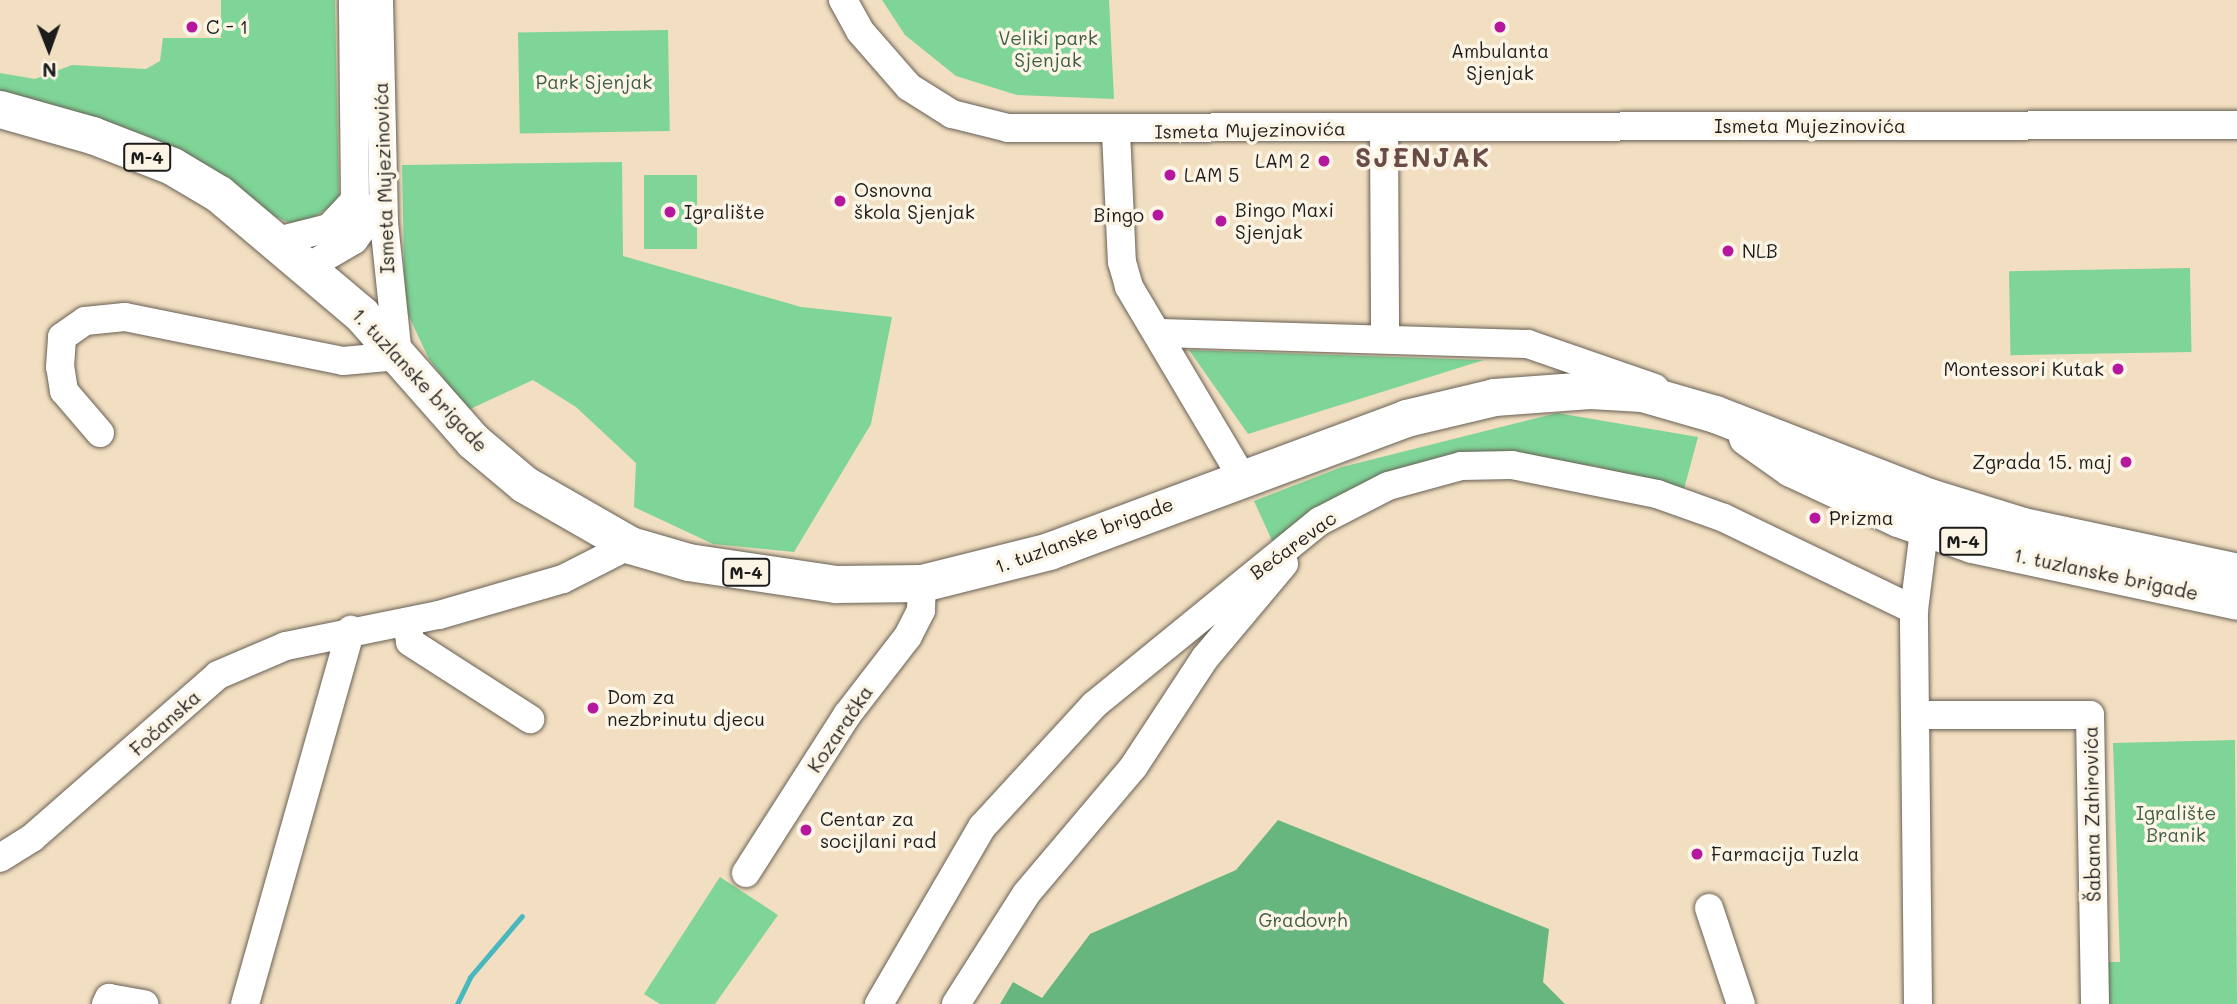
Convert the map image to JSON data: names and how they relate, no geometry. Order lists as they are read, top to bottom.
{
  "streets": {
    "main road": ["M-4", "1. tuzlanske brigade"],
    "street": [
      "Ismeta Mujezinovića",
      "Bećarevac",
      "Fočanska",
      "Kozaračka",
      "Šabana Zahirovića"
    ]
  },
  "crossings": [
    ["Ismeta Mujezinovića", "1. tuzlanske brigade"],
    ["1. tuzlanske brigade", "Fočanska"],
    ["1. tuzlanske brigade", "Kozaračka"]
  ],
  "districts": ["SJENJAK"],
  "parks": [
    "Veliki park Sjenjak",
    "Park Sjenjak",
    "Igralište Branik",
    "Gradovrh"
  ],
  "places": [
    "C - 1",
    "Ambulanta Sjenjak",
    "LAM 2",
    "LAM 5",
    "Osnovna škola Sjenjak",
    "Igralište",
    "Bingo",
    "Bingo Maxi Sjenjak",
    "NLB",
    "Montessori Kutak",
    "Zgrada 15. maj",
    "Prizma",
    "Dom za nezbrinutu djecu",
    "Centar za socijlani rad",
    "Farmacija Tuzla"
  ],
  "north": "bottom"
}
